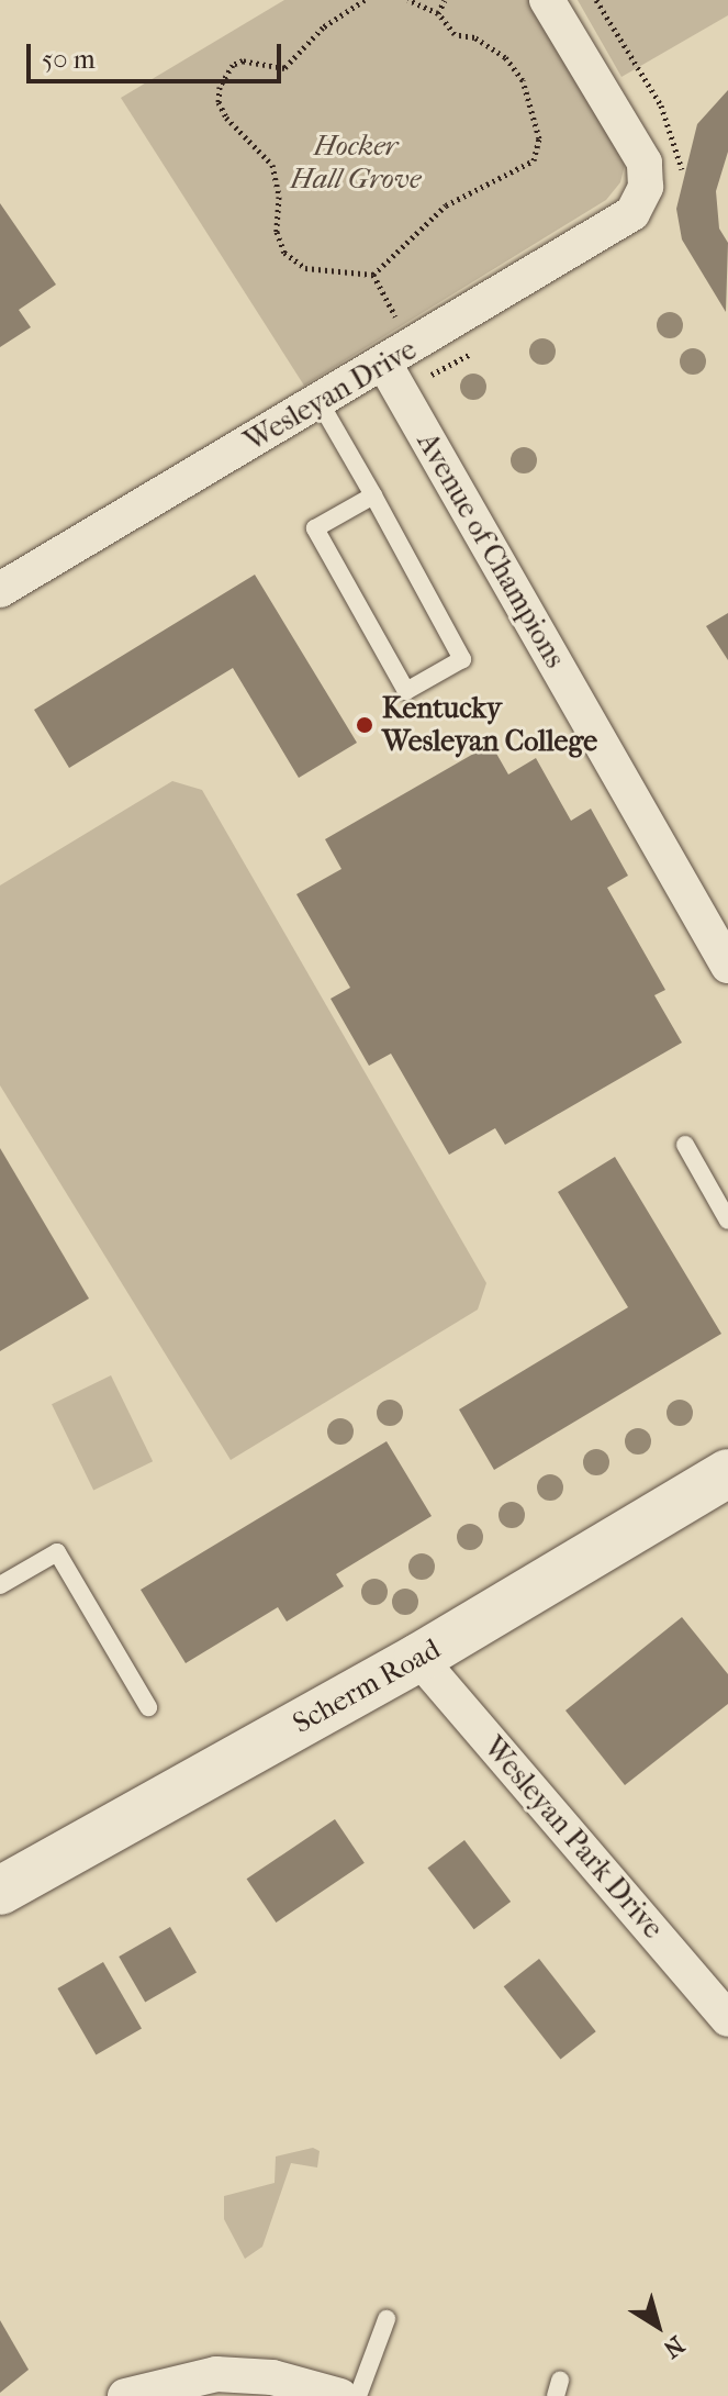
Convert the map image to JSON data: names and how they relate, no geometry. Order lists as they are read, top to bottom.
{
  "streets": {
    "street": [
      "Wesleyan Drive",
      "Avenue of Champions",
      "Scherm Road",
      "Wesleyan Park Drive"
    ]
  },
  "crossings": [
    ["Wesleyan Drive", "Avenue of Champions"],
    ["Scherm Road", "Wesleyan Park Drive"]
  ],
  "parks": ["Hocker Hall Grove"],
  "places": ["Kentucky Wesleyan College"],
  "scale_bar": "50 m",
  "north": "bottom right"
}
